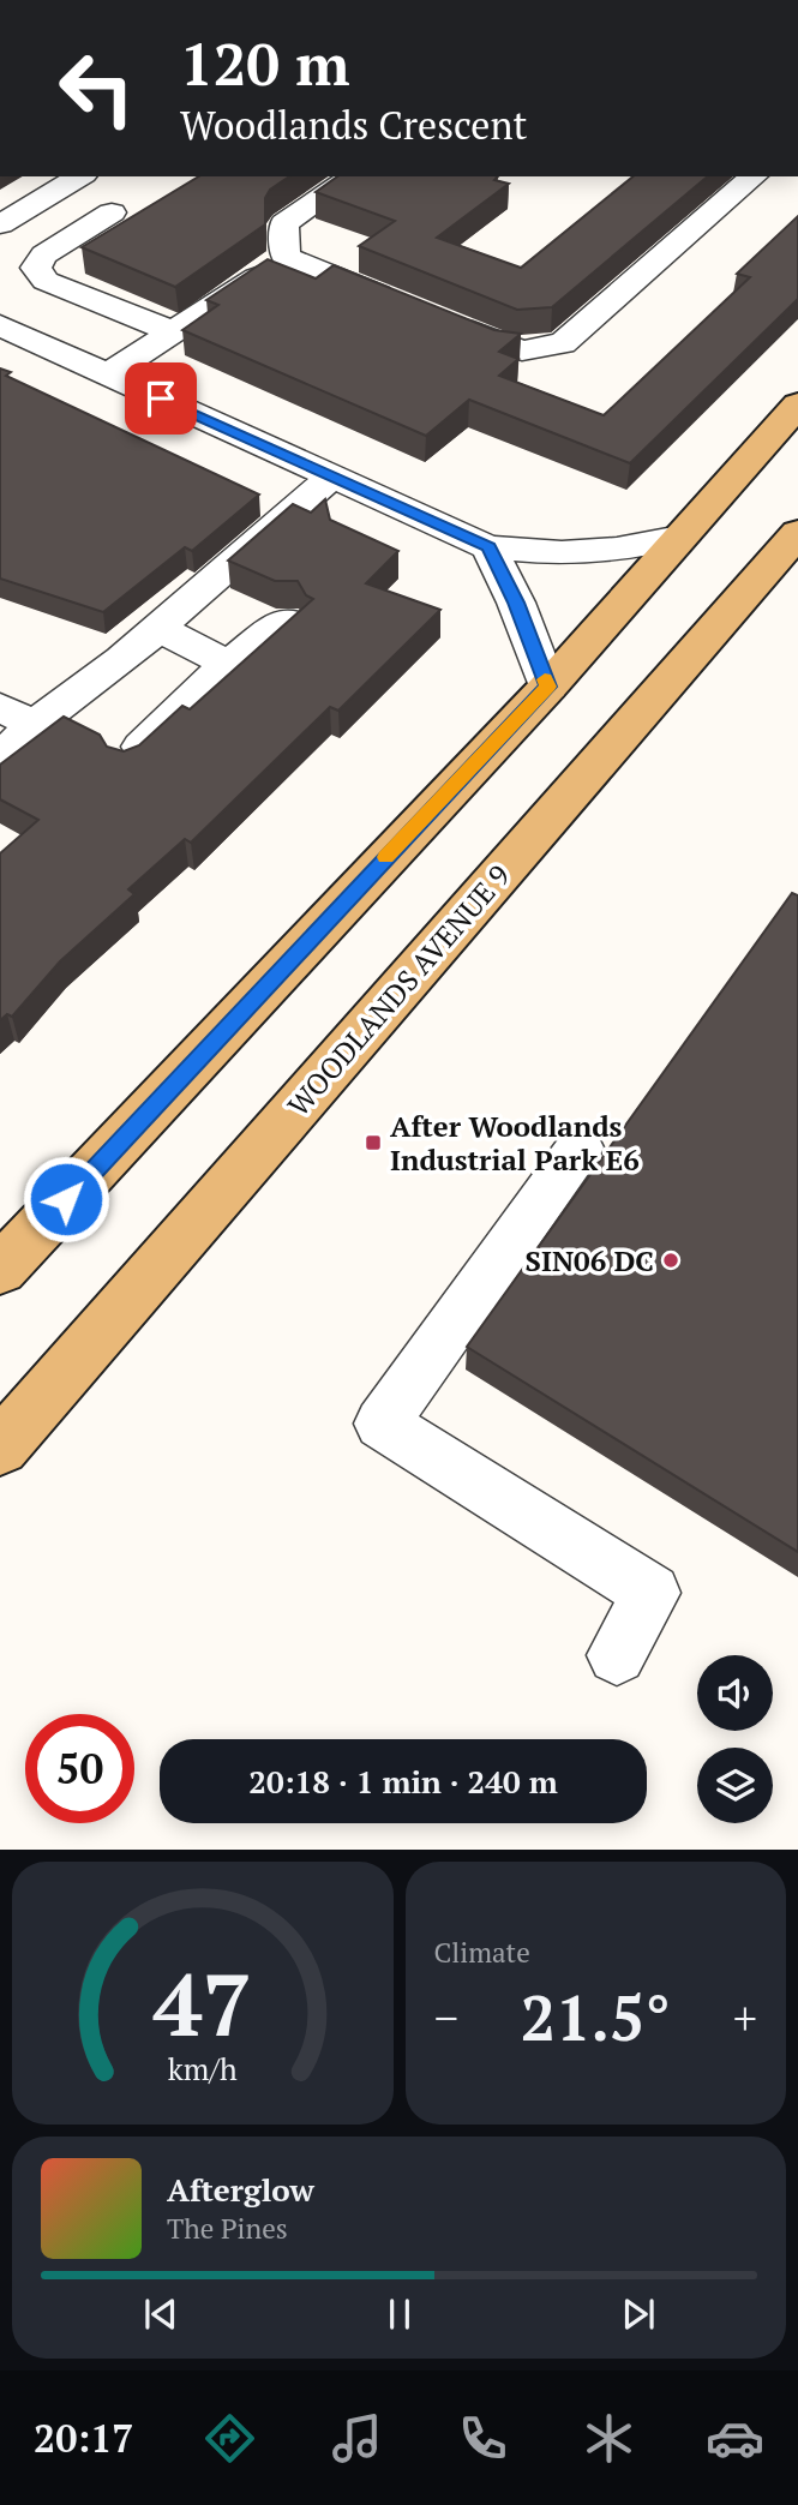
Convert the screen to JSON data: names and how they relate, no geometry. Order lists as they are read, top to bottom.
{
  "streets": {
    "main road": ["WOODLANDS AVENUE 9"]
  },
  "places": {
    "transit": ["After Woodlands Industrial Park E6"],
    "other": ["SIN06 DC"]
  },
  "page": {
    "turn": ["120 m", "Woodlands Crescent"],
    "limit": "50",
    "trip": "20:18 · 1 min · 240 m",
    "tile": "Climate",
    "heat": ["−", "21.5°", "+"],
    "song": ["Afterglow", "The Pines"],
    "tabs": "20:17",
    "gauge": ["47", "km/h"]
  }
}
